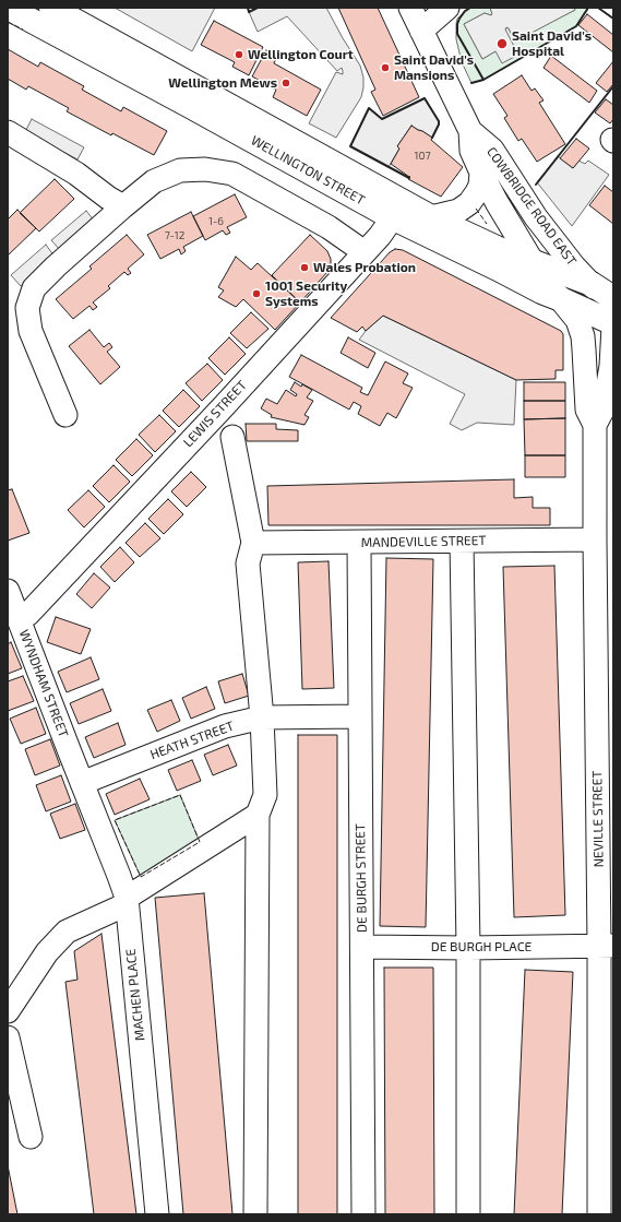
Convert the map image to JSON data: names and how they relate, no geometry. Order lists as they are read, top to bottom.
{
  "streets": {
    "main road": ["WELLINGTON STREET", "COWBRIDGE ROAD EAST"],
    "street": [
      "LEWIS STREET",
      "MANDEVILLE STREET",
      "WYNDHAM STREET",
      "HEATH STREET",
      "NEVILLE STREET",
      "DE BURGH STREET",
      "DE BURGH PLACE",
      "MACHEN PLACE"
    ]
  },
  "crossings": [
    ["WELLINGTON STREET", "COWBRIDGE ROAD EAST"],
    ["WELLINGTON STREET", "LEWIS STREET"],
    ["WELLINGTON STREET", "NEVILLE STREET"],
    ["COWBRIDGE ROAD EAST", "NEVILLE STREET"],
    ["LEWIS STREET", "WYNDHAM STREET"],
    ["MANDEVILLE STREET", "NEVILLE STREET"],
    ["MANDEVILLE STREET", "DE BURGH STREET"],
    ["WYNDHAM STREET", "HEATH STREET"],
    ["WYNDHAM STREET", "MACHEN PLACE"],
    ["HEATH STREET", "DE BURGH STREET"],
    ["HEATH STREET", "MACHEN PLACE"],
    ["NEVILLE STREET", "DE BURGH PLACE"],
    ["DE BURGH STREET", "DE BURGH PLACE"]
  ],
  "places": [
    "Saint David's Hospital",
    "Wellington Court",
    "Saint David's Mansions",
    "Wellington Mews",
    "Wales Probation",
    "1001 Security Systems"
  ],
  "house_numbers": ["107", "1-6", "7-12"]
}
